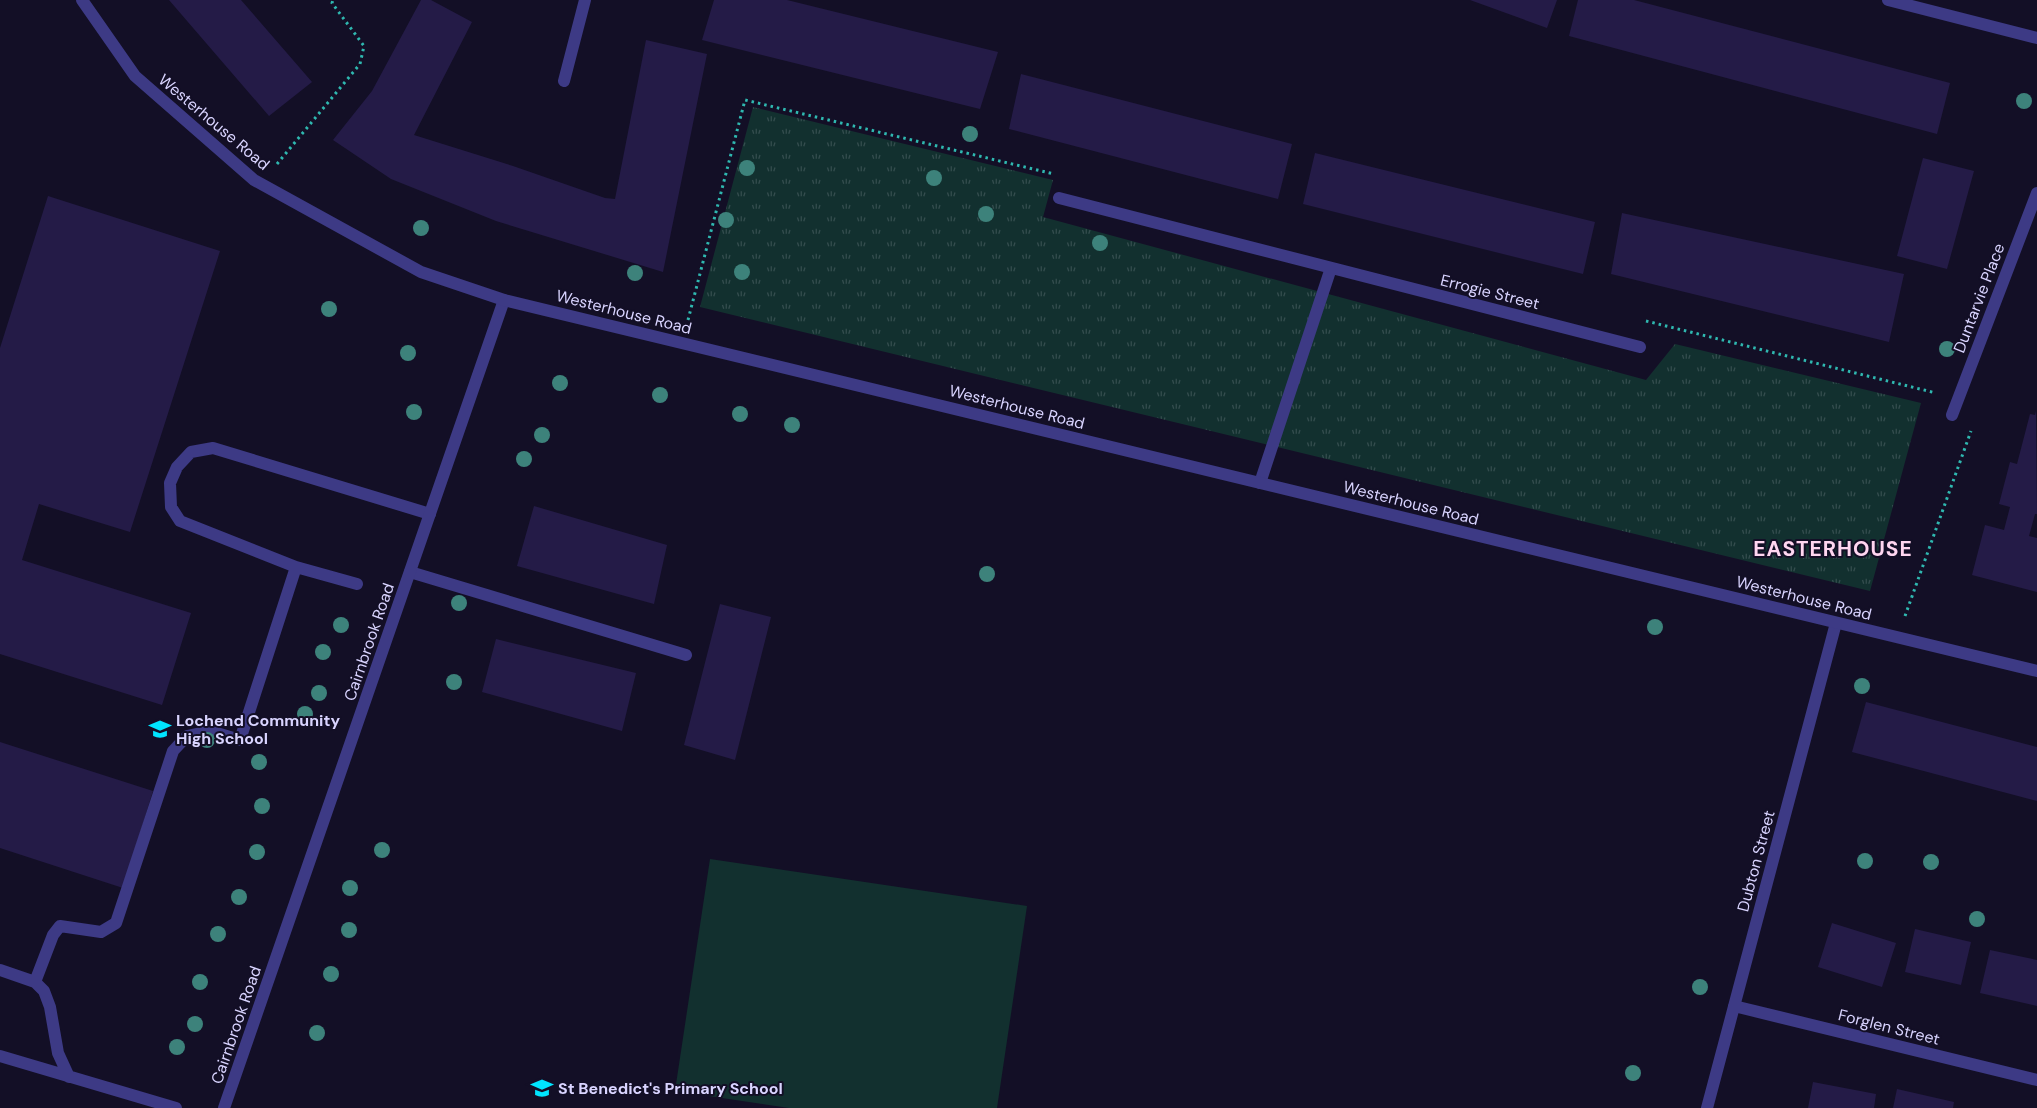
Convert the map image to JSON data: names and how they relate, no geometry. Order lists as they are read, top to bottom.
{
  "streets": {
    "street": [
      "Westerhouse Road",
      "Errogie Street",
      "Duntarvie Place",
      "Cairnbrook Road",
      "Dubton Street",
      "Forglen Street"
    ]
  },
  "crossings": [
    ["Westerhouse Road", "Cairnbrook Road"],
    ["Westerhouse Road", "Dubton Street"],
    ["Dubton Street", "Forglen Street"]
  ],
  "districts": ["EASTERHOUSE"],
  "places": {
    "school or university": ["Lochend Community High School", "St Benedict's Primary School"]
  }
}
